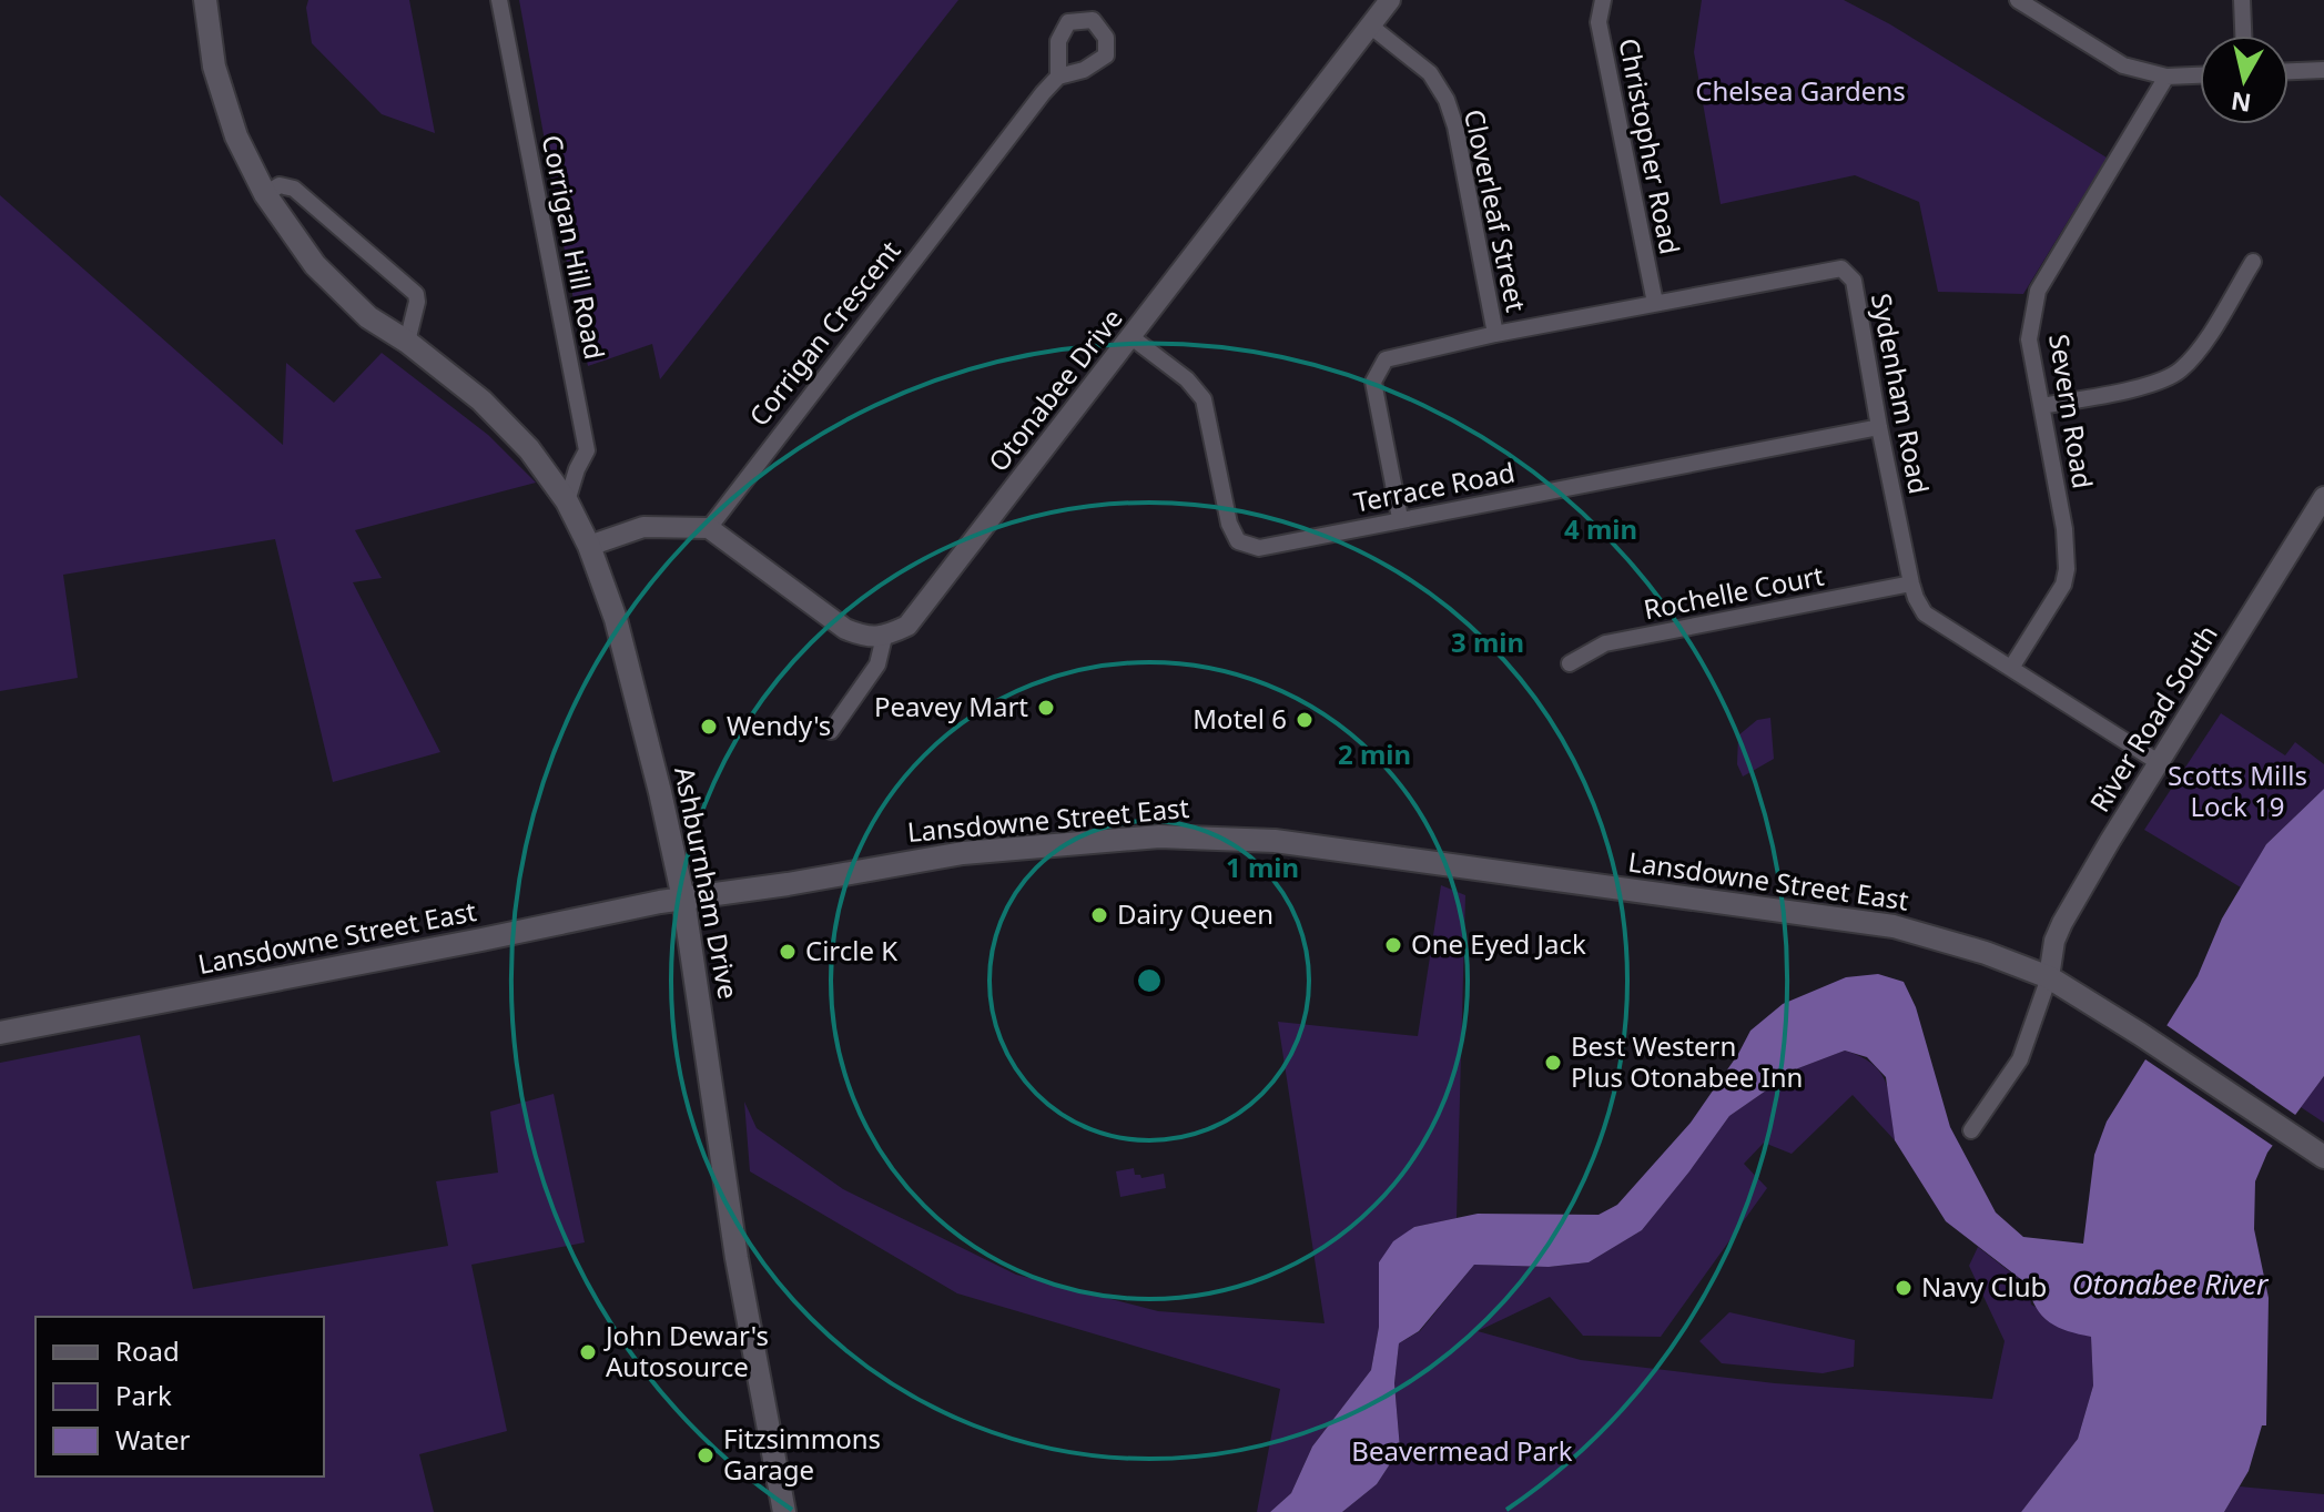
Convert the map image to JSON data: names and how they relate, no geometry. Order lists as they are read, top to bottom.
{
  "streets": {
    "main road": ["Lansdowne Street East", "Ashburnham Drive"],
    "street": [
      "Christopher Road",
      "Cloverleaf Street",
      "Corrigan Hill Road",
      "Corrigan Crescent",
      "Otonabee Drive",
      "Sydenham Road",
      "Severn Road",
      "Terrace Road",
      "Rochelle Court",
      "River Road South"
    ]
  },
  "crossings": [
    ["Christopher Road", "Sydenham Road"],
    ["Cloverleaf Street", "Otonabee Drive"],
    ["Cloverleaf Street", "Sydenham Road"],
    ["Corrigan Hill Road", "Ashburnham Drive"],
    ["Otonabee Drive", "Terrace Road"],
    ["Sydenham Road", "Severn Road"],
    ["Sydenham Road", "Terrace Road"],
    ["Sydenham Road", "Rochelle Court"],
    ["Sydenham Road", "River Road South"],
    ["River Road South", "Lansdowne Street East"],
    ["Lansdowne Street East", "Ashburnham Drive"]
  ],
  "water": ["Otonabee River"],
  "parks": ["Chelsea Gardens", "Scotts Mills Lock 19", "Beavermead Park"],
  "places": [
    "Peavey Mart",
    "Motel 6",
    "Wendy's",
    "Dairy Queen",
    "One Eyed Jack",
    "Circle K",
    "Best Western Plus Otonabee Inn",
    "Navy Club",
    "John Dewar's Autosource",
    "Fitzsimmons Garage"
  ],
  "legend": ["Road", "Park", "Water"],
  "north": "bottom",
  "rings": [
    "4 min",
    "3 min",
    "2 min",
    "1 min"
  ]
}
